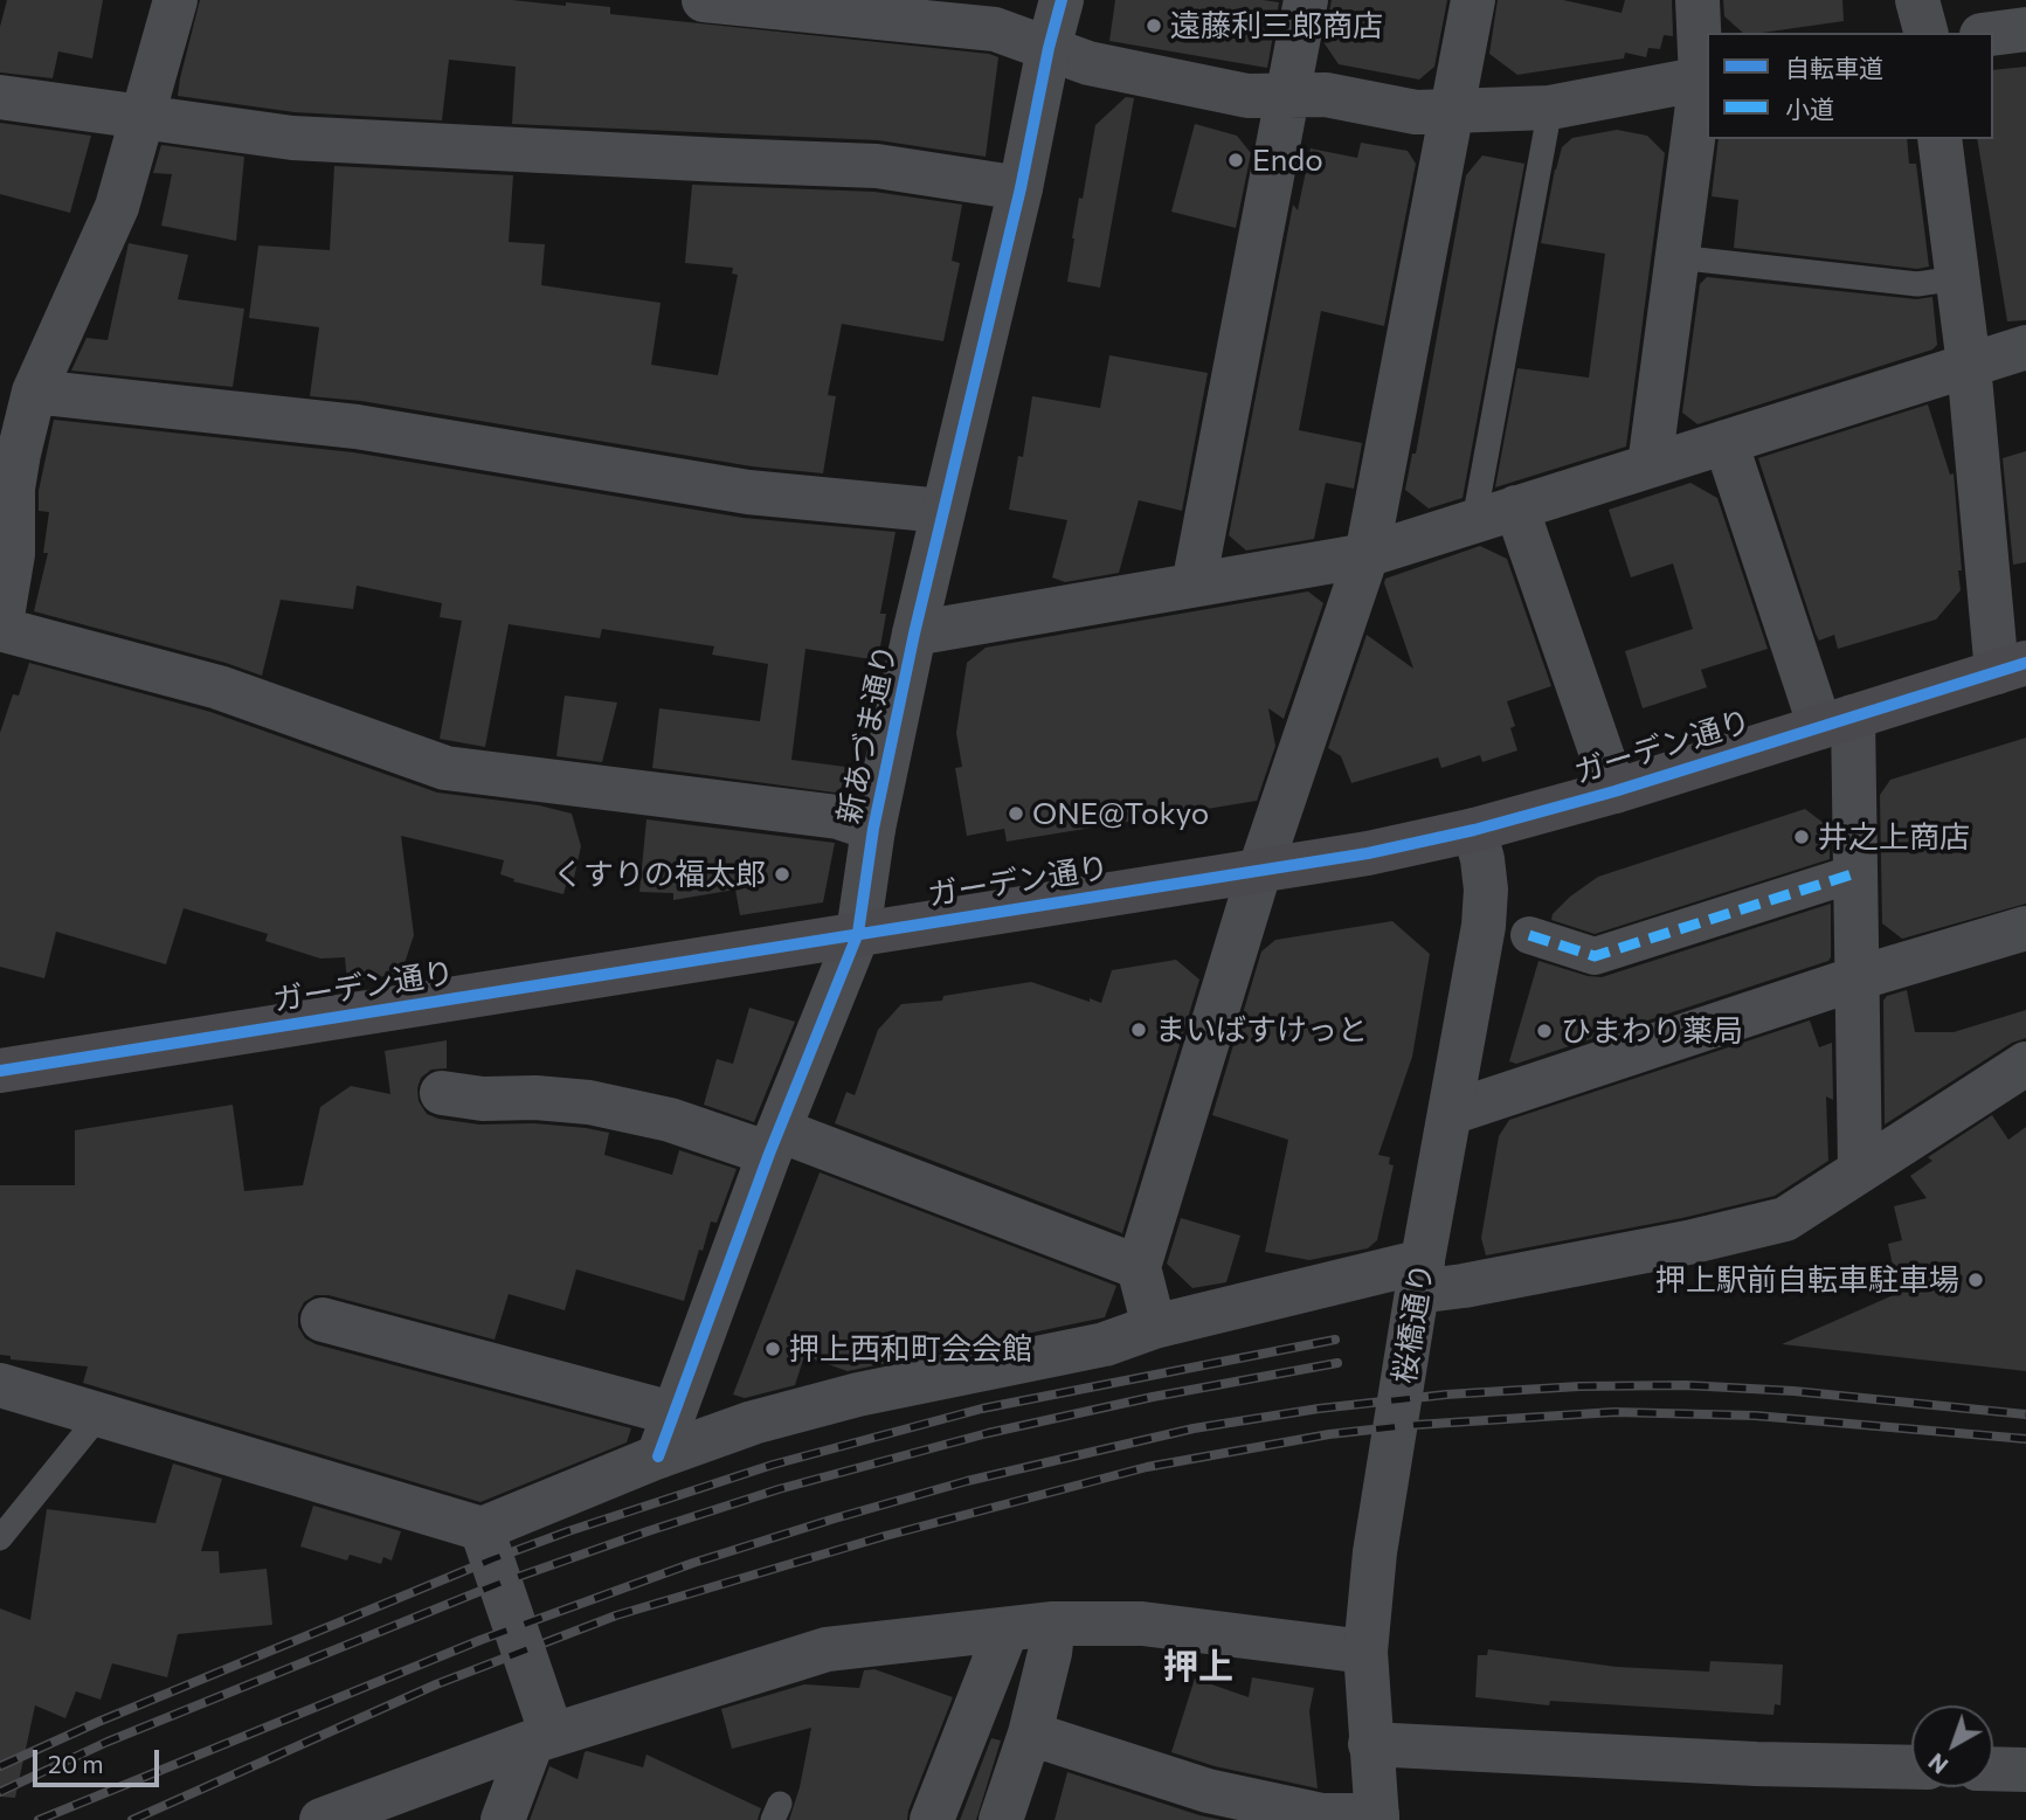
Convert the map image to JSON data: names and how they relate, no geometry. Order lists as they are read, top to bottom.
{
  "streets": {
    "main road": ["ガーデン通り"],
    "street": ["新あづま通り", "桜橋通り"]
  },
  "crossings": [
    ["新あづま通り", "ガーデン通り"],
    ["ガーデン通り", "桜橋通り"]
  ],
  "districts": ["押上"],
  "places": [
    "遠藤利三郎商店",
    "Endo",
    "ONE@Tokyo",
    "井之上商店",
    "くすりの福太郎",
    "まいばすけっと",
    "ひまわり薬局",
    "押上駅前自転車駐車場",
    "押上西和町会会館"
  ],
  "legend": ["自転車道", "小道"],
  "scale_bar": "20 m",
  "north": "bottom left"
}
